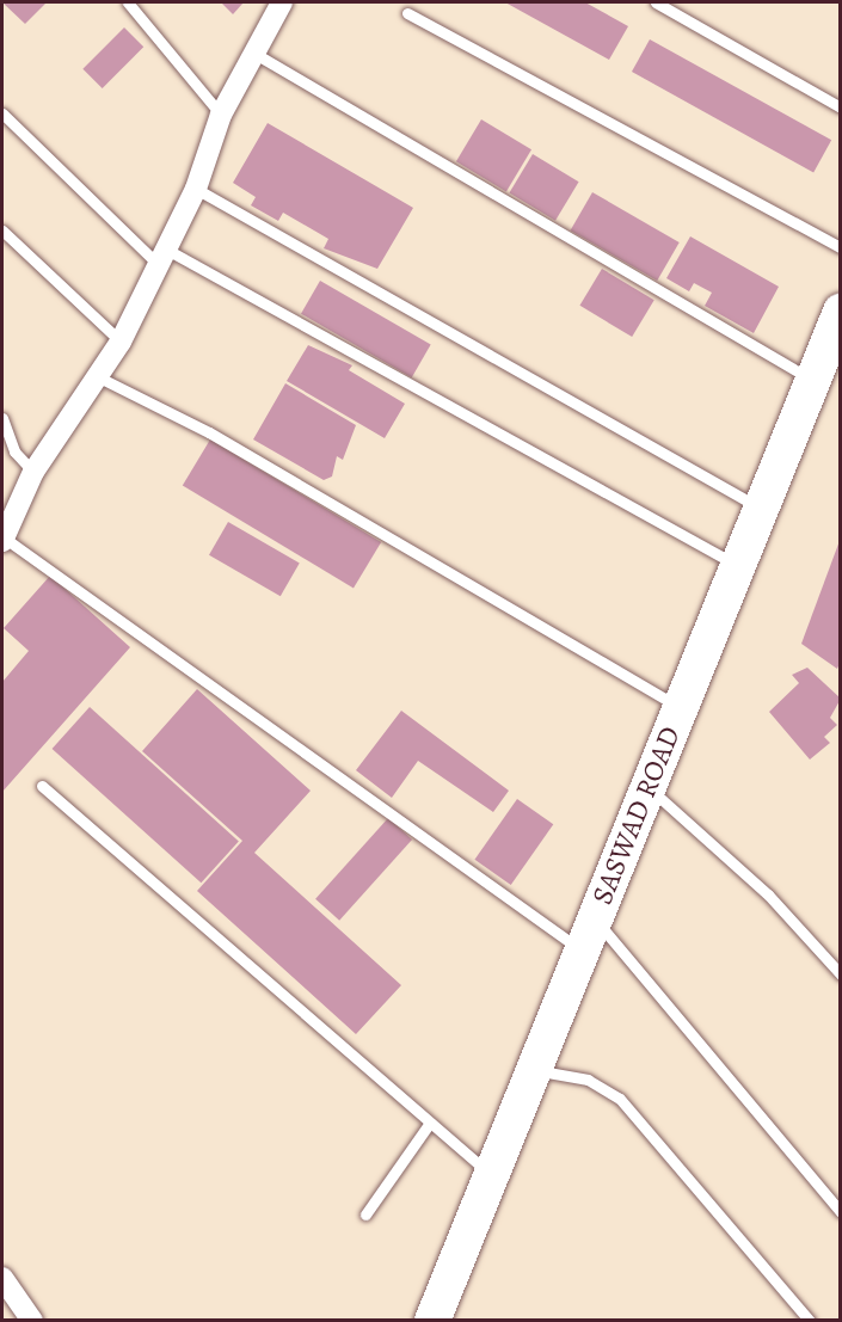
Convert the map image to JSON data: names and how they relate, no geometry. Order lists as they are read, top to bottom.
{
  "streets": {
    "highway": ["SASWAD ROAD"]
  }
}
